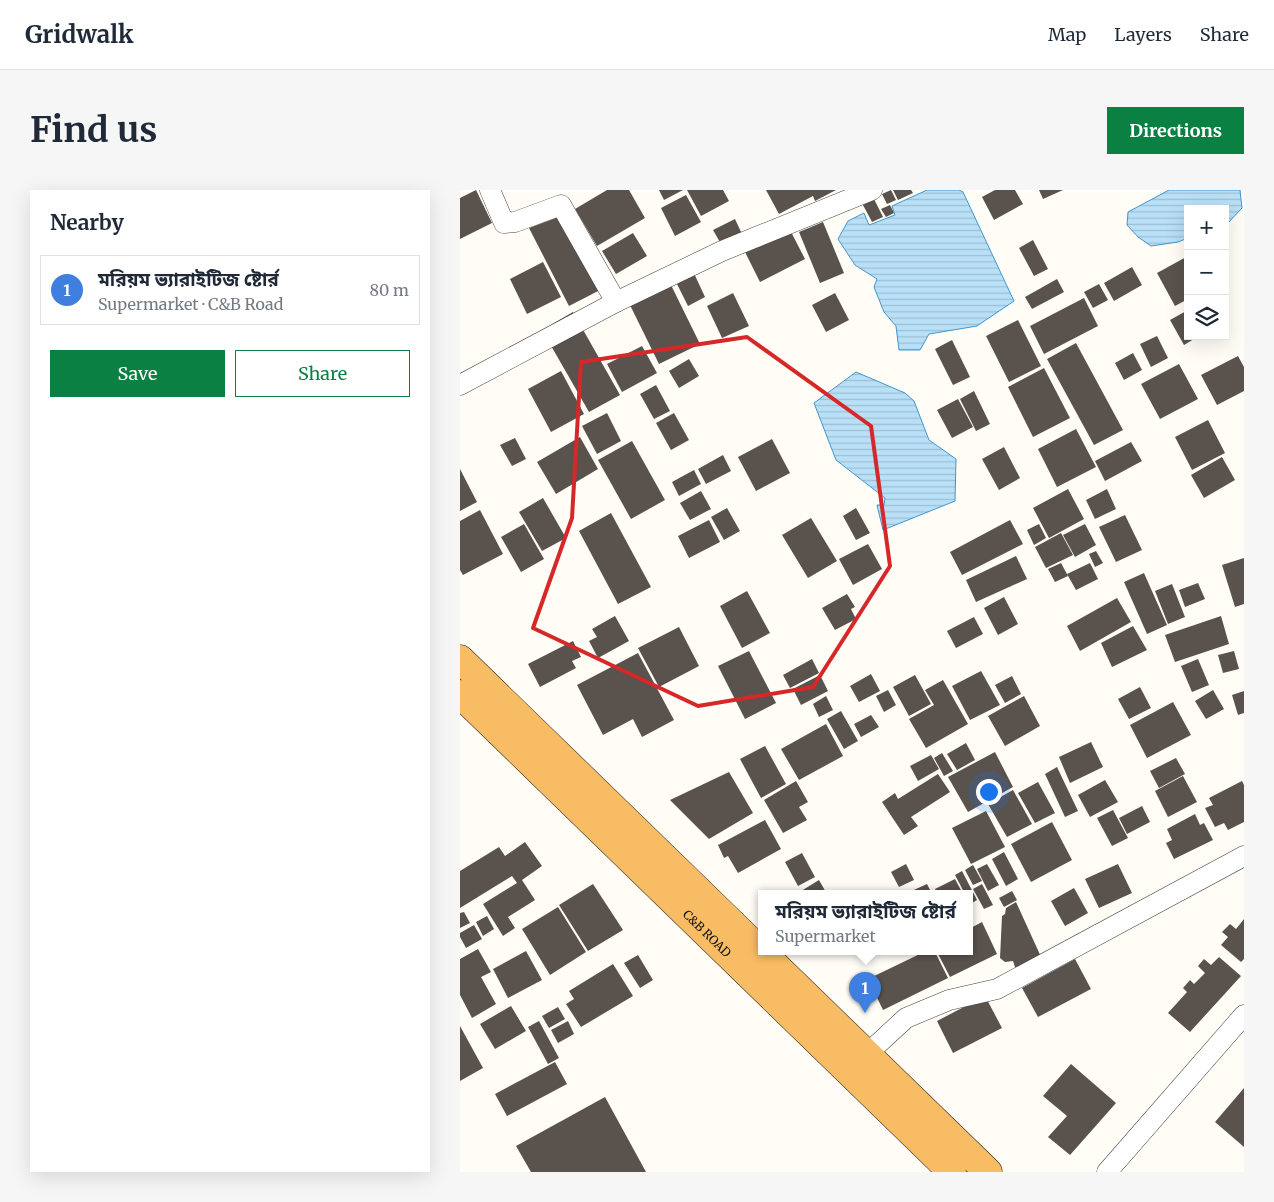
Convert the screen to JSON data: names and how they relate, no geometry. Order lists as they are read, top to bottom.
{
  "streets": {
    "highway": ["C&B ROAD"]
  },
  "page": {
    "header": "Gridwalk",
    "nav": ["Map", "Layers", "Share"],
    "buttons": [
      "Directions",
      ["Save", "Share"]
    ],
    "title": "Find us",
    "heading": "Nearby",
    "map_buttons": ["+", "−"],
    "list": [
      {
        "mark": "1",
        "name": "মরিয়ম ভ্যারাইটিজ ষ্টোর্র",
        "note": "Supermarket · C&B Road",
        "value": "80 m"
      }
    ],
    "popup": ["মরিয়ম ভ্যারাইটিজ ষ্টোর্র", "Supermarket"],
    "pins": "1"
  }
}
